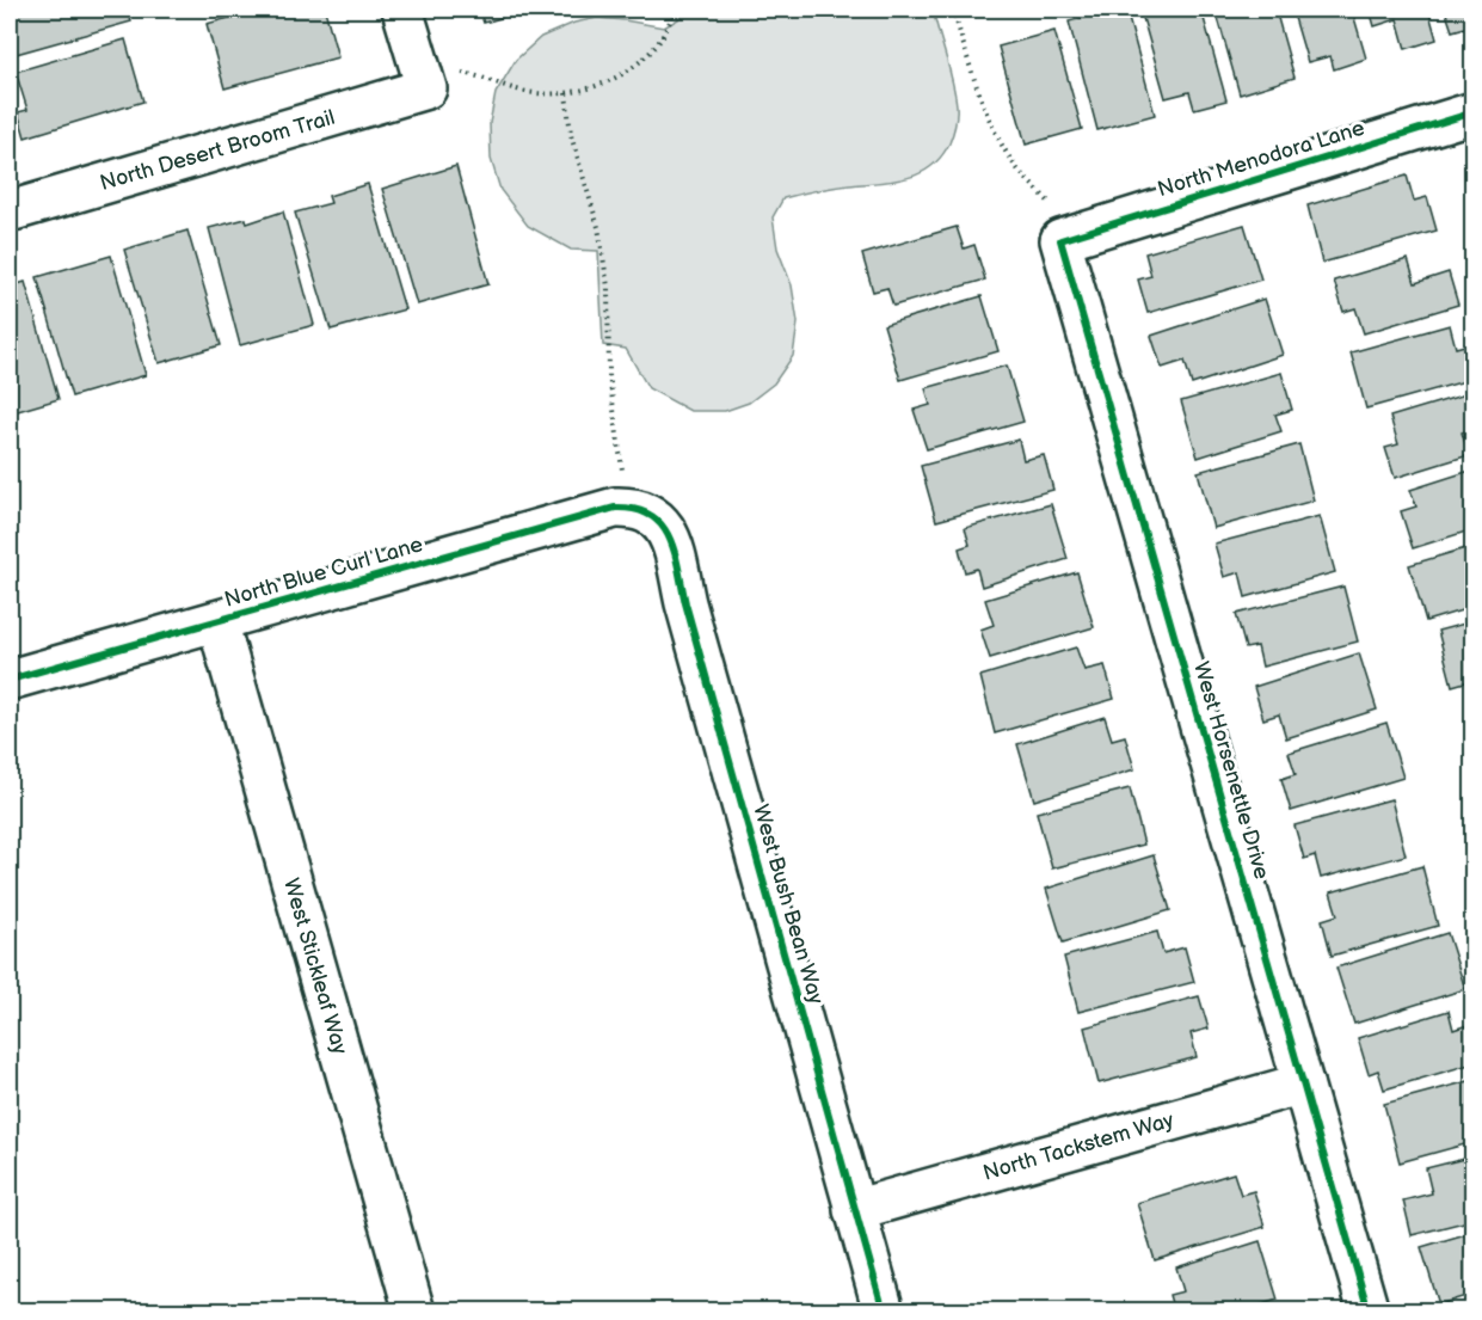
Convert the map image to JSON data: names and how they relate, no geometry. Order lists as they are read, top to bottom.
{
  "streets": {
    "street": [
      "North Desert Broom Trail",
      "North Menodora Lane",
      "North Blue Curl Lane",
      "West Horsenettle Drive",
      "West Bush Bean Way",
      "West Stickleaf Way",
      "North Tackstem Way"
    ]
  },
  "crossings": [
    ["North Menodora Lane", "West Horsenettle Drive"],
    ["North Blue Curl Lane", "West Bush Bean Way"],
    ["North Blue Curl Lane", "West Stickleaf Way"],
    ["West Horsenettle Drive", "North Tackstem Way"],
    ["West Bush Bean Way", "North Tackstem Way"]
  ]
}
